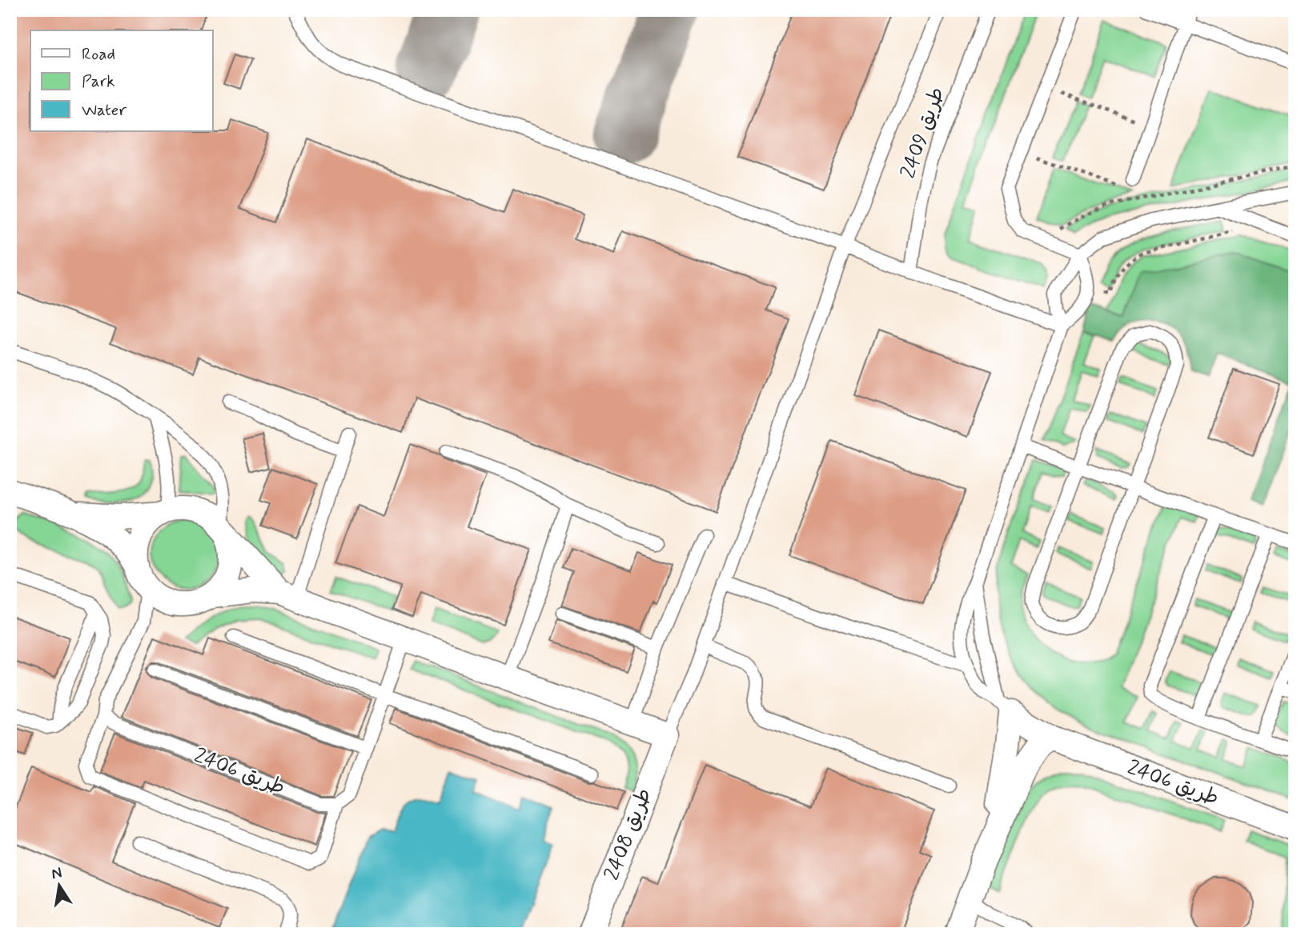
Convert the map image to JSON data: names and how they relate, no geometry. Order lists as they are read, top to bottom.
{
  "streets": {
    "street": ["طريق 2406", "طريق 2408"],
    "lane": ["طريق 2409"]
  },
  "legend": ["Road", "Park", "Water"],
  "north": "top"
}
